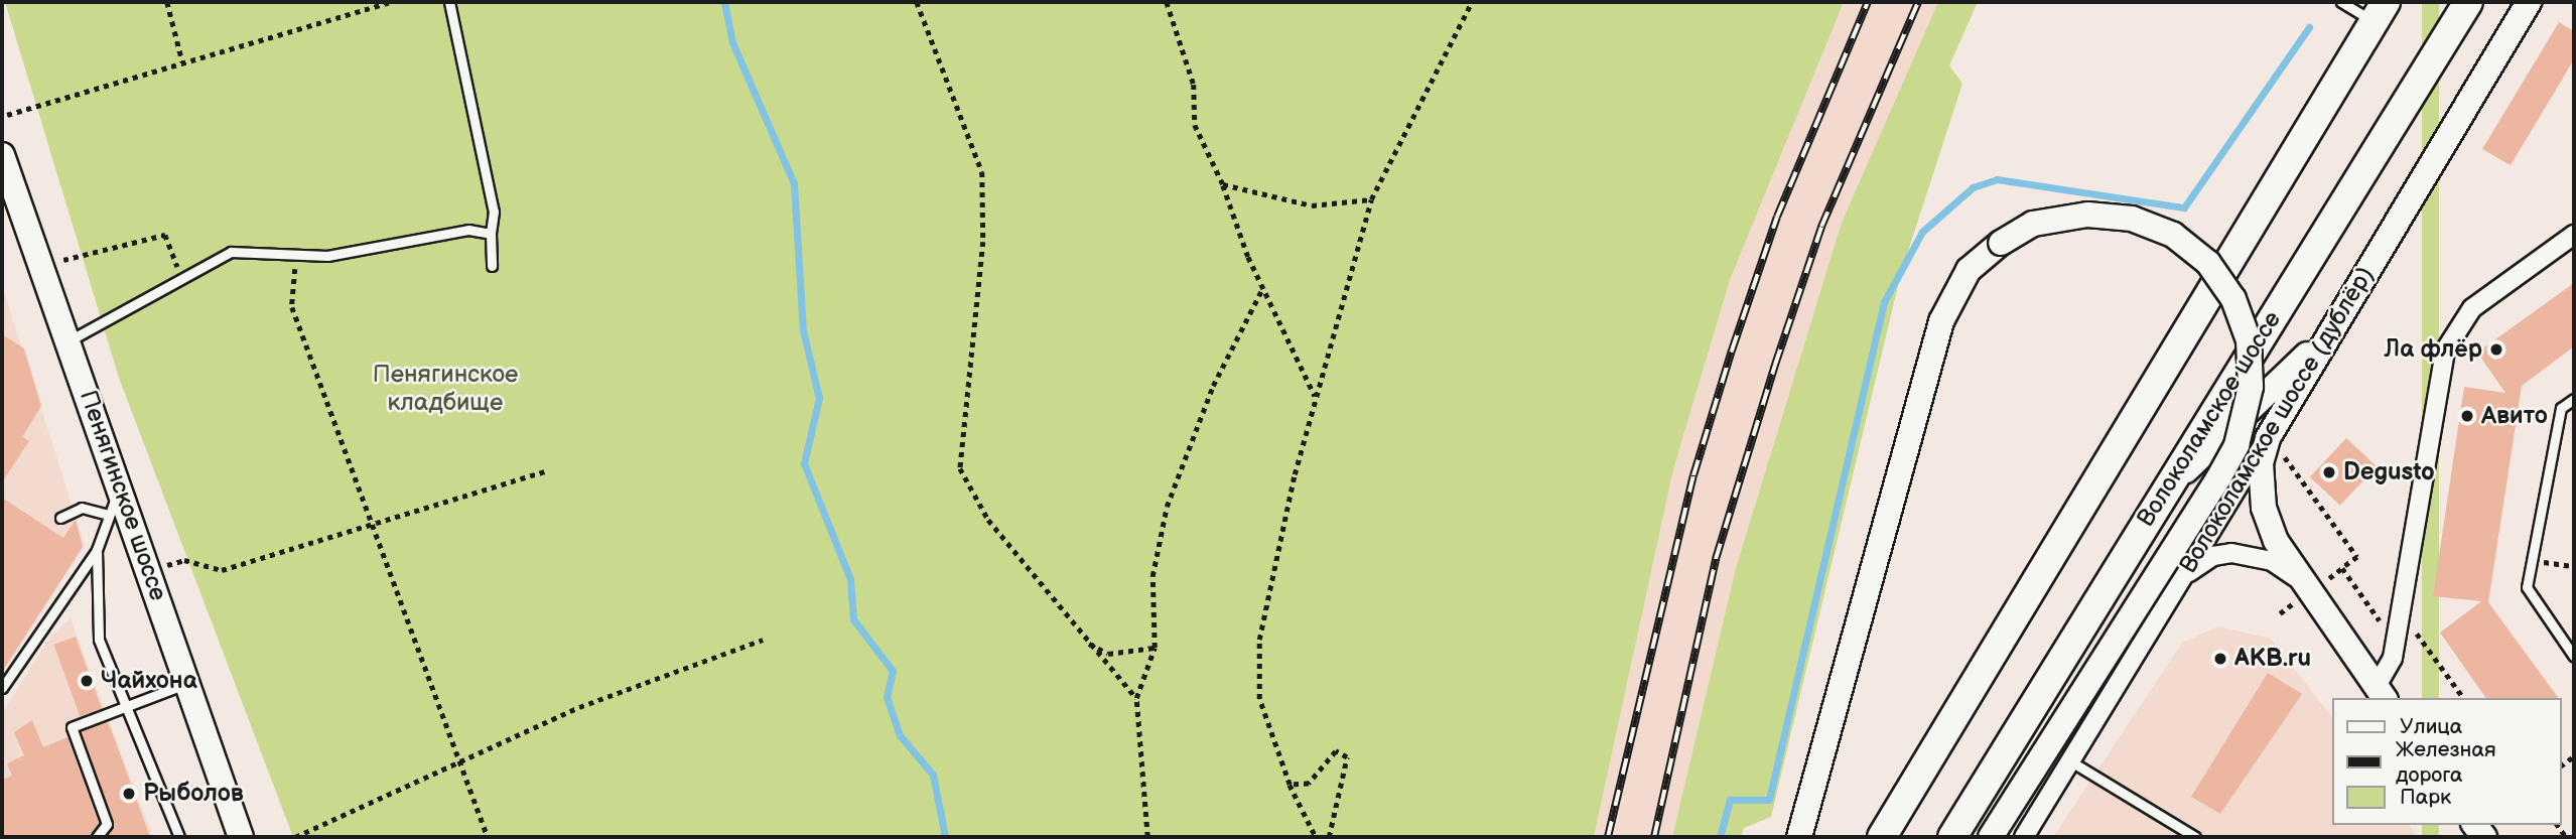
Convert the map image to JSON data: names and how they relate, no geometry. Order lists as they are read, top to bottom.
{
  "streets": {
    "main road": ["Волоколамское шоссе", "Волоколамское шоссе (дублёр)", "Пенягинское шоссе"]
  },
  "parks": ["Пенягинское кладбище"],
  "places": [
    "Ла флёр",
    "Авито",
    "Degusto",
    "AKB.ru",
    "Чайхона",
    "Рыболов"
  ],
  "legend": ["Улица", "Железная дорога", "Парк"]
}
